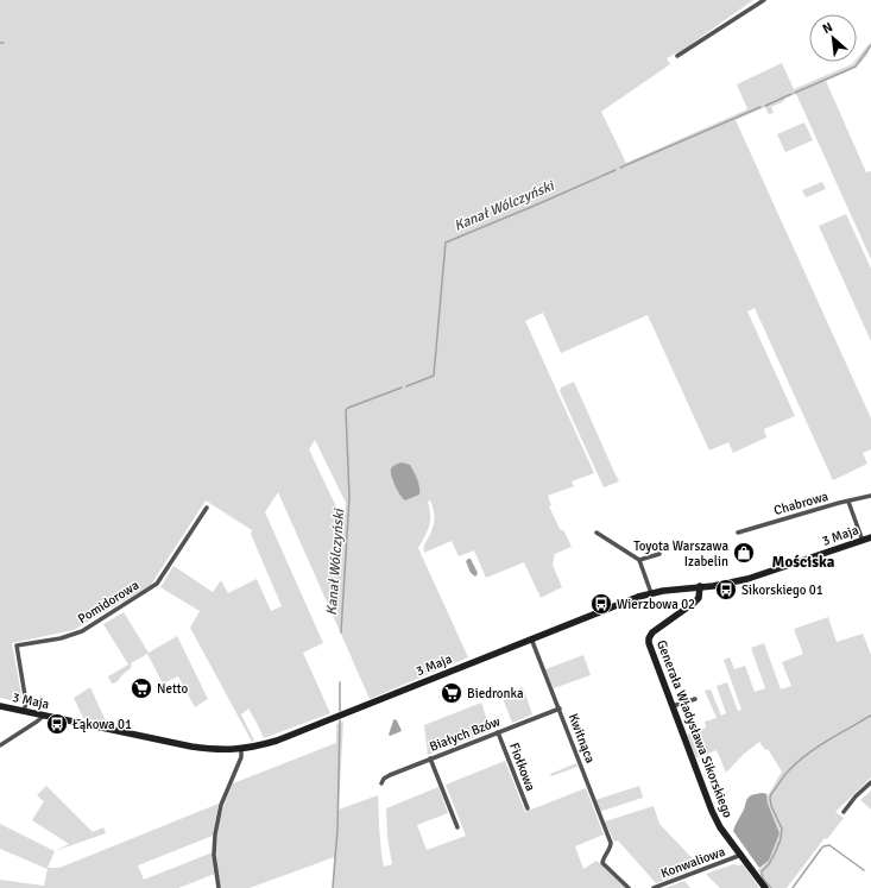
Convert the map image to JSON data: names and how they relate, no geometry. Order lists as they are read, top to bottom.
{
  "streets": {
    "street": [
      "Chabrowa",
      "3 Maja",
      "Pomidorowa",
      "Generała Władysława Sikorskiego",
      "Białych Bzów",
      "Kwitnąca",
      "Fiołkowa",
      "Konwaliowa"
    ]
  },
  "crossings": [
    ["3 Maja", "Pomidorowa"],
    ["3 Maja", "Generała Władysława Sikorskiego"],
    ["3 Maja", "Kwitnąca"],
    ["Generała Władysława Sikorskiego", "Konwaliowa"],
    ["Białych Bzów", "Kwitnąca"],
    ["Białych Bzów", "Fiołkowa"]
  ],
  "districts": ["Mościska"],
  "water": ["Kanał Wólczyński"],
  "places": {
    "shop": ["Toyota Warszawa Izabelin"],
    "bus stop": ["Sikorskiego 01", "Wierzbowa 02", "Łąkowa 01"],
    "supermarket": ["Netto", "Biedronka"]
  },
  "north": "top left"
}
